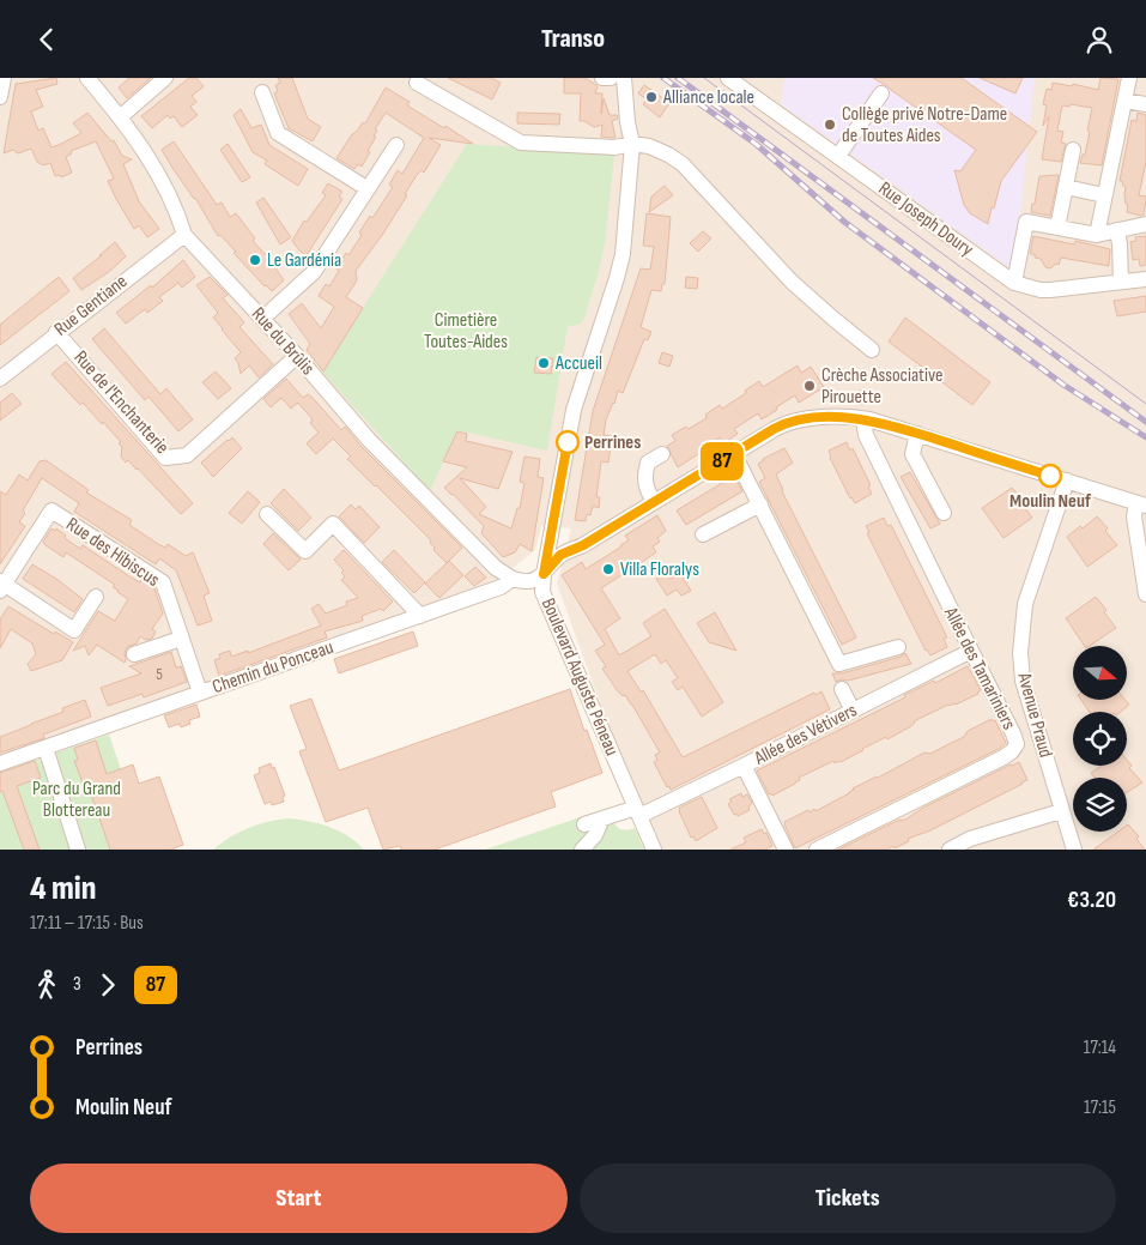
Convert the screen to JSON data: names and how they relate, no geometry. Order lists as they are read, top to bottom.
{
  "streets": {
    "street": [
      "Rue Joseph Doury",
      "Rue Gentiane",
      "Rue du Brûlis",
      "Rue de l'Enchanterie",
      "Rue des Hibiscus",
      "Chemin du Ponceau",
      "Allée des Tamariniers",
      "Boulevard Auguste Péneau",
      "Avenue Praud",
      "Allée des Vétivers"
    ]
  },
  "crossings": [
    ["Rue Gentiane", "Rue du Brûlis"],
    ["Rue Gentiane", "Rue de l'Enchanterie"],
    ["Rue du Brûlis", "Rue de l'Enchanterie"],
    ["Rue du Brûlis", "Chemin du Ponceau"],
    ["Rue des Hibiscus", "Chemin du Ponceau"],
    ["Chemin du Ponceau", "Boulevard Auguste Péneau"],
    ["Allée des Tamariniers", "Allée des Vétivers"],
    ["Boulevard Auguste Péneau", "Allée des Vétivers"]
  ],
  "parks": ["Cimetière Toutes-Aides", "Parc du Grand Blottereau"],
  "places": [
    "Alliance locale",
    "Collège privé Notre-Dame de Toutes Aides",
    "Le Gardénia",
    "Accueil",
    "Crèche Associative Pirouette",
    "Perrines",
    "Moulin Neuf",
    "Villa Floralys"
  ],
  "lines": ["bus line 87"],
  "house_numbers": ["5"],
  "north": "right",
  "page": {
    "header": "Transo",
    "on_map": "87",
    "heading": ["4 min", "17:11 – 17:15 · Bus", "€3.20"],
    "legs": ["3", "87"],
    "list": [
      {
        "name": "Perrines",
        "value": "17:14"
      },
      {
        "name": "Moulin Neuf",
        "value": "17:15"
      }
    ],
    "buttons": ["Start", "Tickets"]
  }
}
